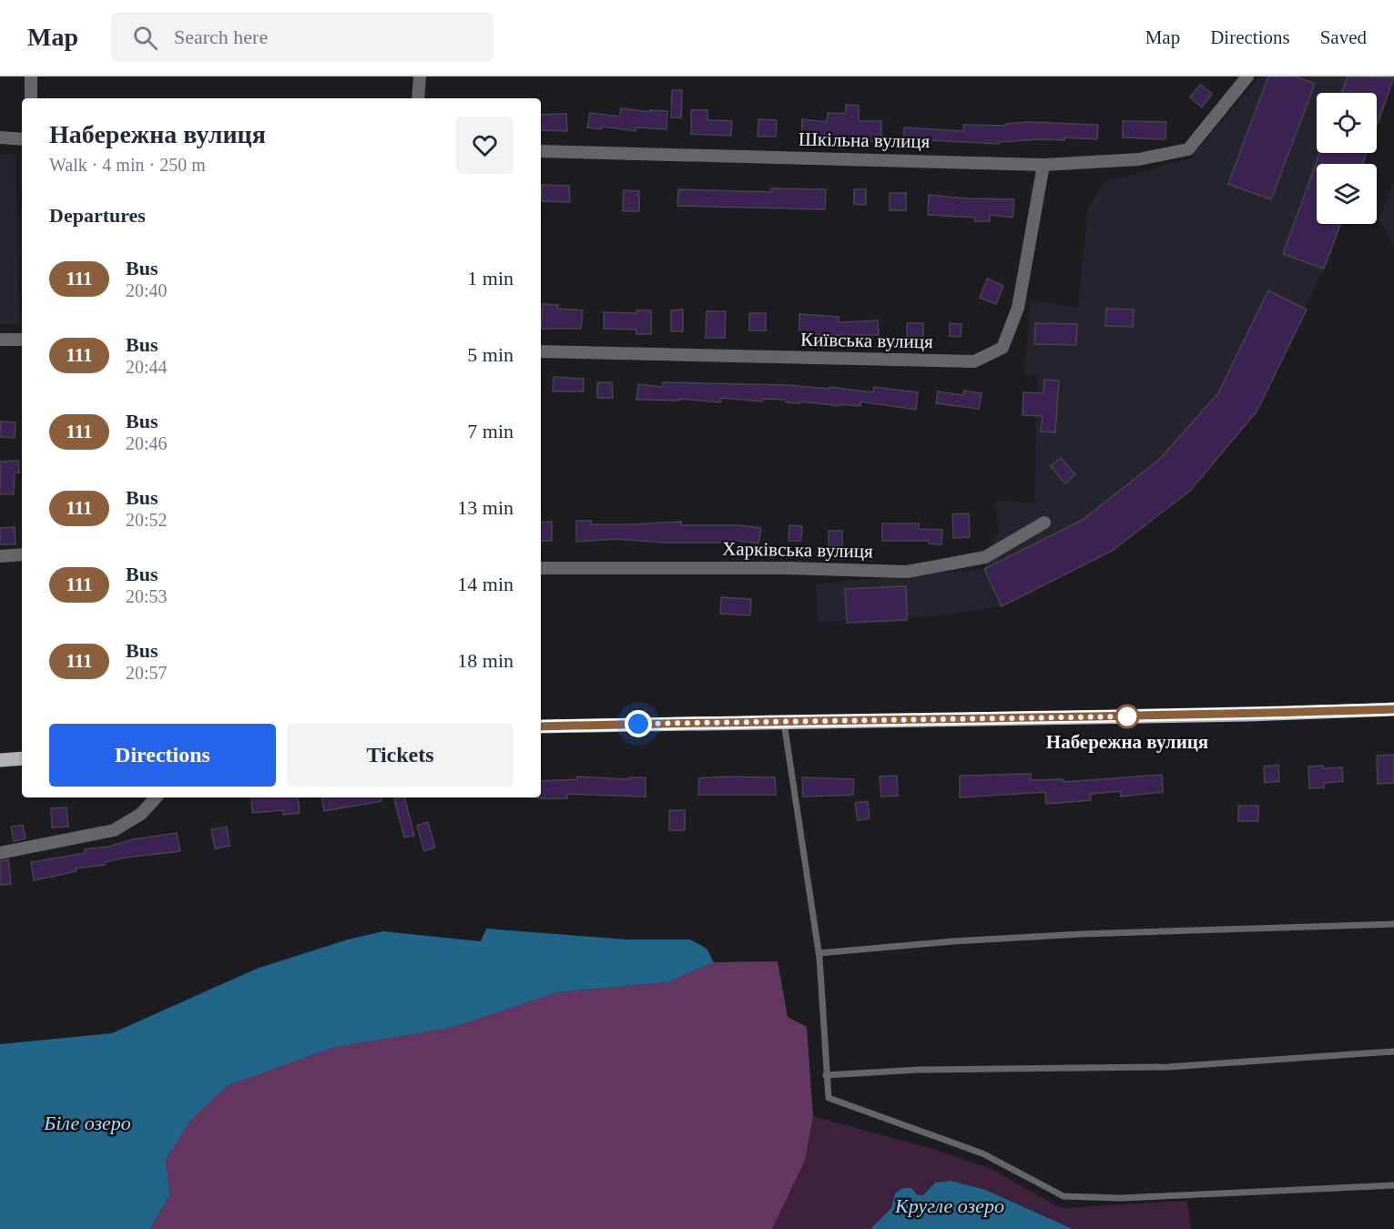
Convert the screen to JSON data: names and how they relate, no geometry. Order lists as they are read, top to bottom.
{
  "streets": {
    "street": ["Шкільна вулиця", "Київська вулиця", "Харківська вулиця"]
  },
  "crossings": [
    ["Шкільна вулиця", "Київська вулиця"]
  ],
  "water": ["Біле озеро", "Кругле озеро"],
  "places": ["Набережна вулиця"],
  "lines": ["bus line 111"],
  "page": {
    "header": "Map",
    "search": "Search here",
    "nav": ["Map", "Directions", "Saved"],
    "heading": [
      ["Набережна вулиця", "Walk · 4 min · 250 m"],
      "Departures"
    ],
    "list": [
      {
        "mark": "111",
        "name": "Bus",
        "note": "20:40",
        "value": "1 min"
      },
      {
        "mark": "111",
        "name": "Bus",
        "note": "20:44",
        "value": "5 min"
      },
      {
        "mark": "111",
        "name": "Bus",
        "note": "20:46",
        "value": "7 min"
      },
      {
        "mark": "111",
        "name": "Bus",
        "note": "20:52",
        "value": "13 min"
      },
      {
        "mark": "111",
        "name": "Bus",
        "note": "20:53",
        "value": "14 min"
      },
      {
        "mark": "111",
        "name": "Bus",
        "note": "20:57",
        "value": "18 min"
      }
    ],
    "buttons": ["Directions", "Tickets"]
  }
}
